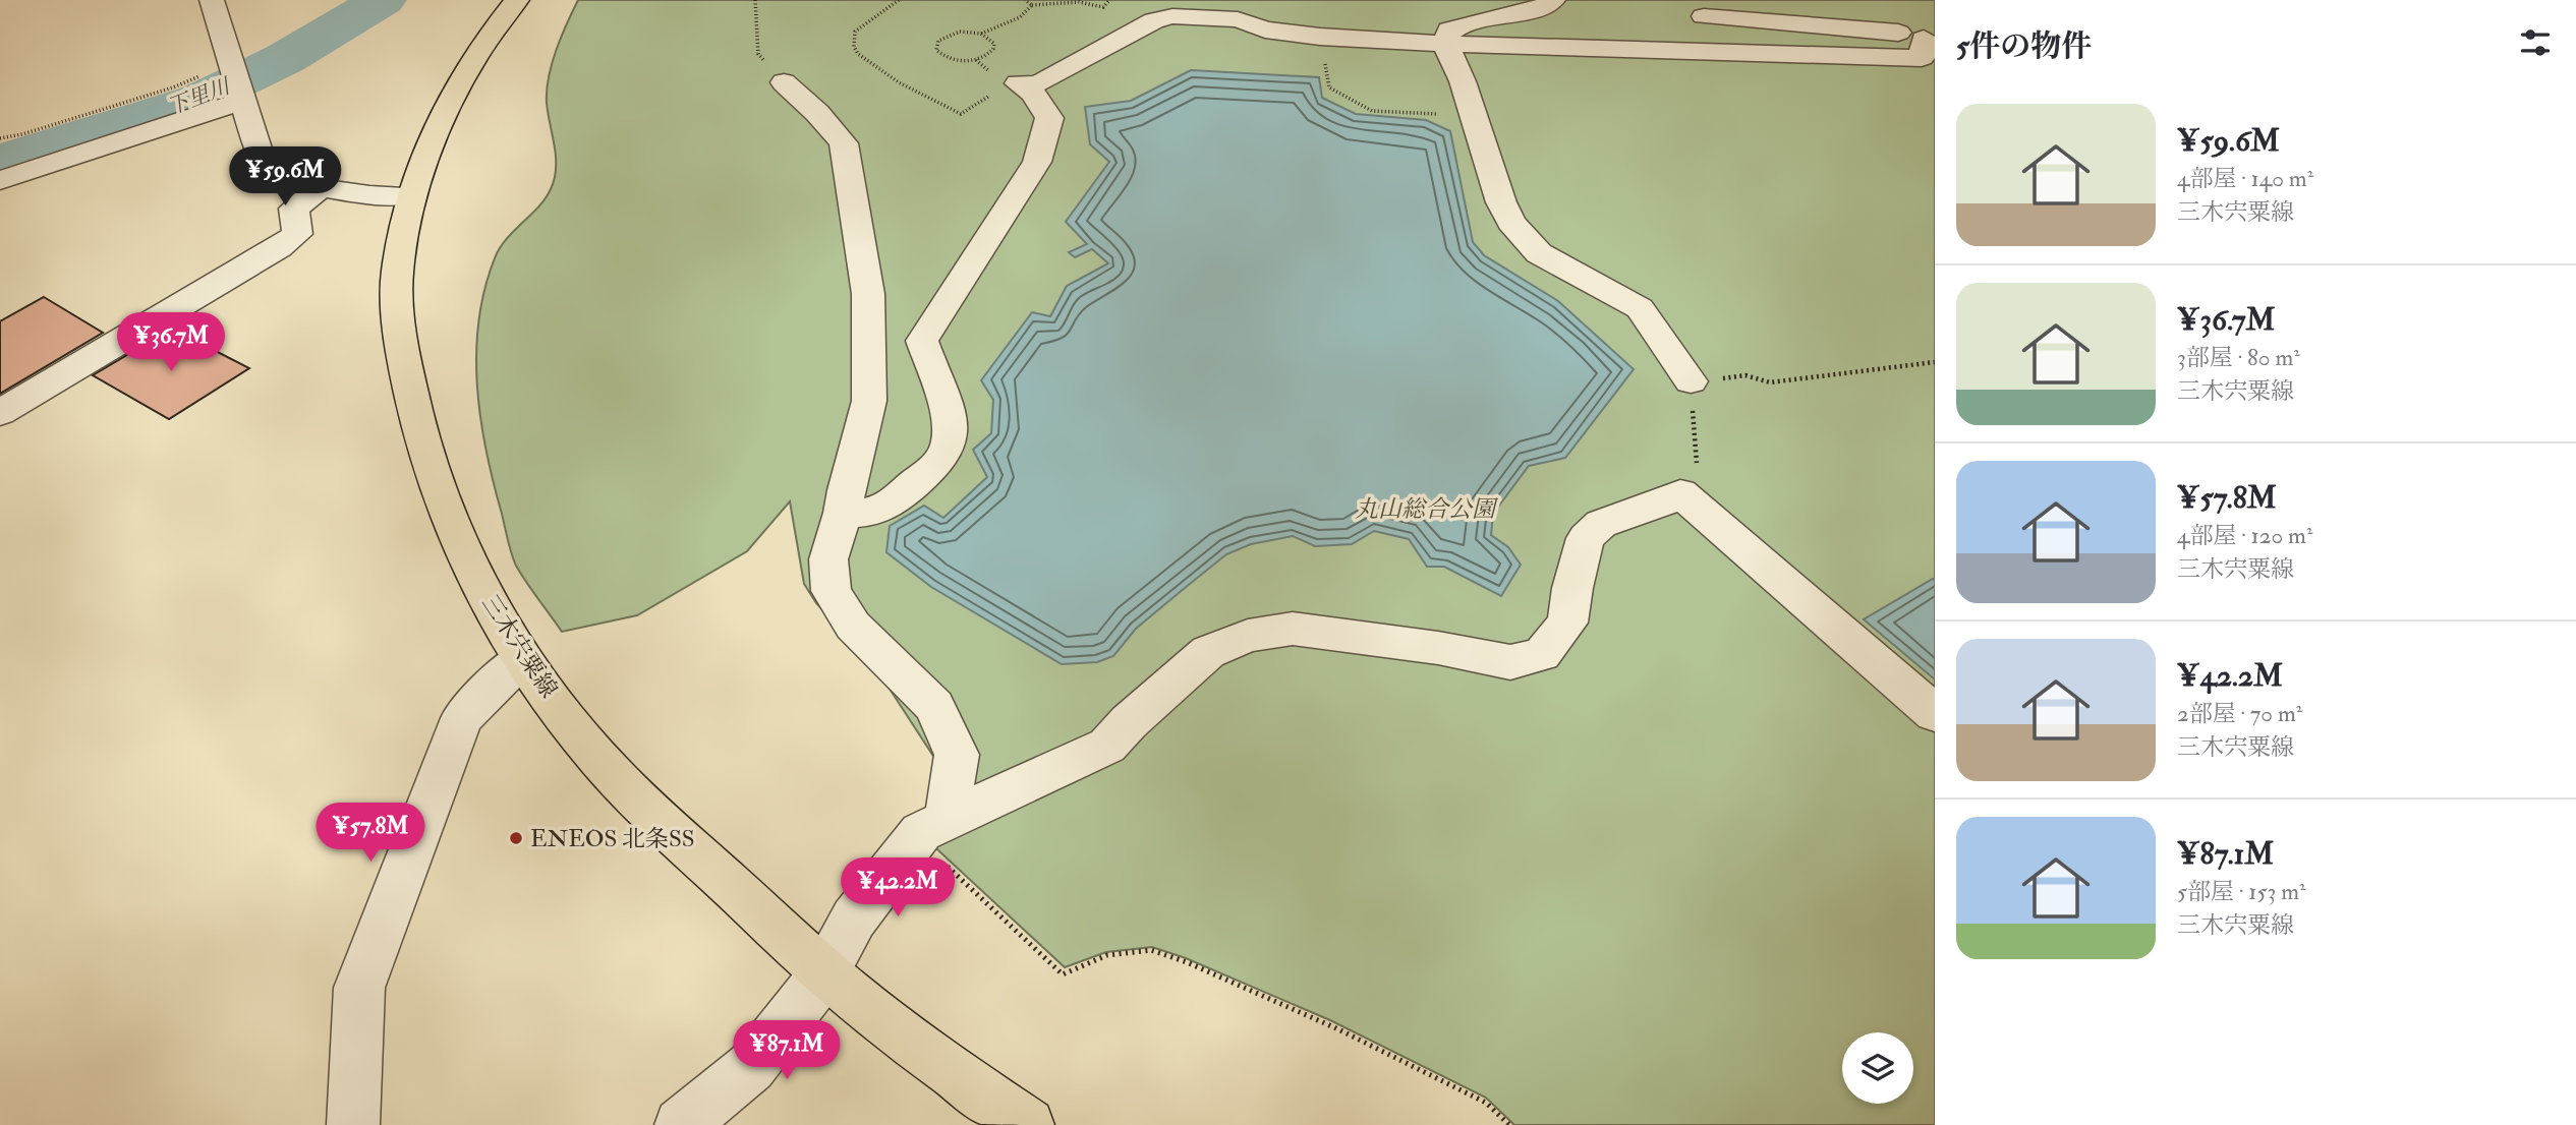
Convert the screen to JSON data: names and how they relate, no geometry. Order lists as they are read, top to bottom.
{
  "streets": {
    "main road": ["三木宍粟線"]
  },
  "water": ["下里川"],
  "parks": ["丸山総合公園"],
  "places": ["ENEOS 北条SS"],
  "page": {
    "heading": "5件の物件",
    "list": [
      {
        "name": "¥59.6M",
        "note": "4部屋 · 140 m² · 三木宍粟線"
      },
      {
        "name": "¥36.7M",
        "note": "3部屋 · 80 m² · 三木宍粟線"
      },
      {
        "name": "¥57.8M",
        "note": "4部屋 · 120 m² · 三木宍粟線"
      },
      {
        "name": "¥42.2M",
        "note": "2部屋 · 70 m² · 三木宍粟線"
      },
      {
        "name": "¥87.1M",
        "note": "5部屋 · 153 m² · 三木宍粟線"
      }
    ],
    "price": [
      "¥59.6M",
      "¥36.7M",
      "¥57.8M",
      "¥42.2M",
      "¥87.1M"
    ]
  }
}
